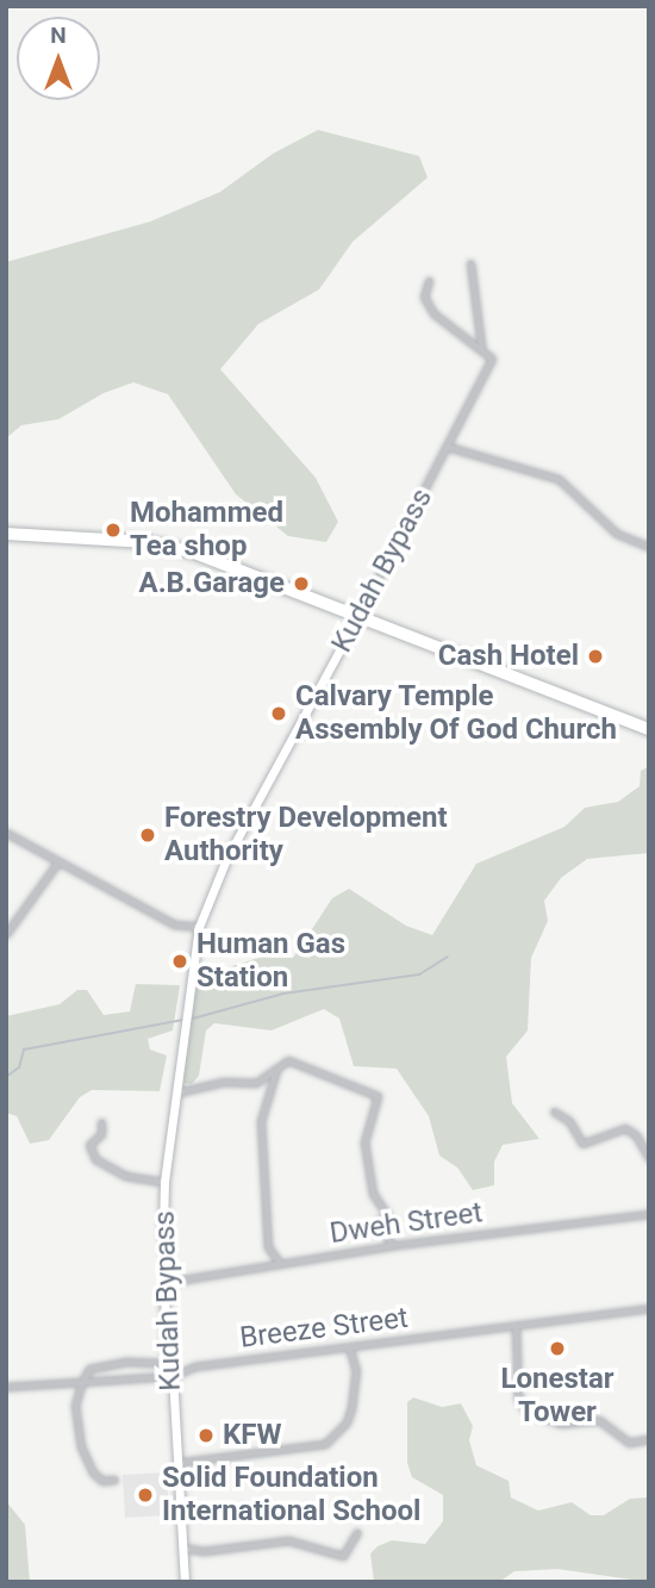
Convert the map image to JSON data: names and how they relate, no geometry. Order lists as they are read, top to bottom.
{
  "streets": {
    "street": ["Kudah Bypass", "Dweh Street", "Breeze Street"]
  },
  "crossings": [
    ["Kudah Bypass", "Dweh Street"],
    ["Kudah Bypass", "Breeze Street"]
  ],
  "places": [
    "Mohammed Tea shop",
    "A.B.Garage",
    "Cash Hotel",
    "Calvary Temple Assembly Of God Church",
    "Forestry Development Authority",
    "Human Gas Station",
    "Lonestar Tower",
    "KFW",
    "Solid Foundation International School"
  ],
  "north": "top"
}
